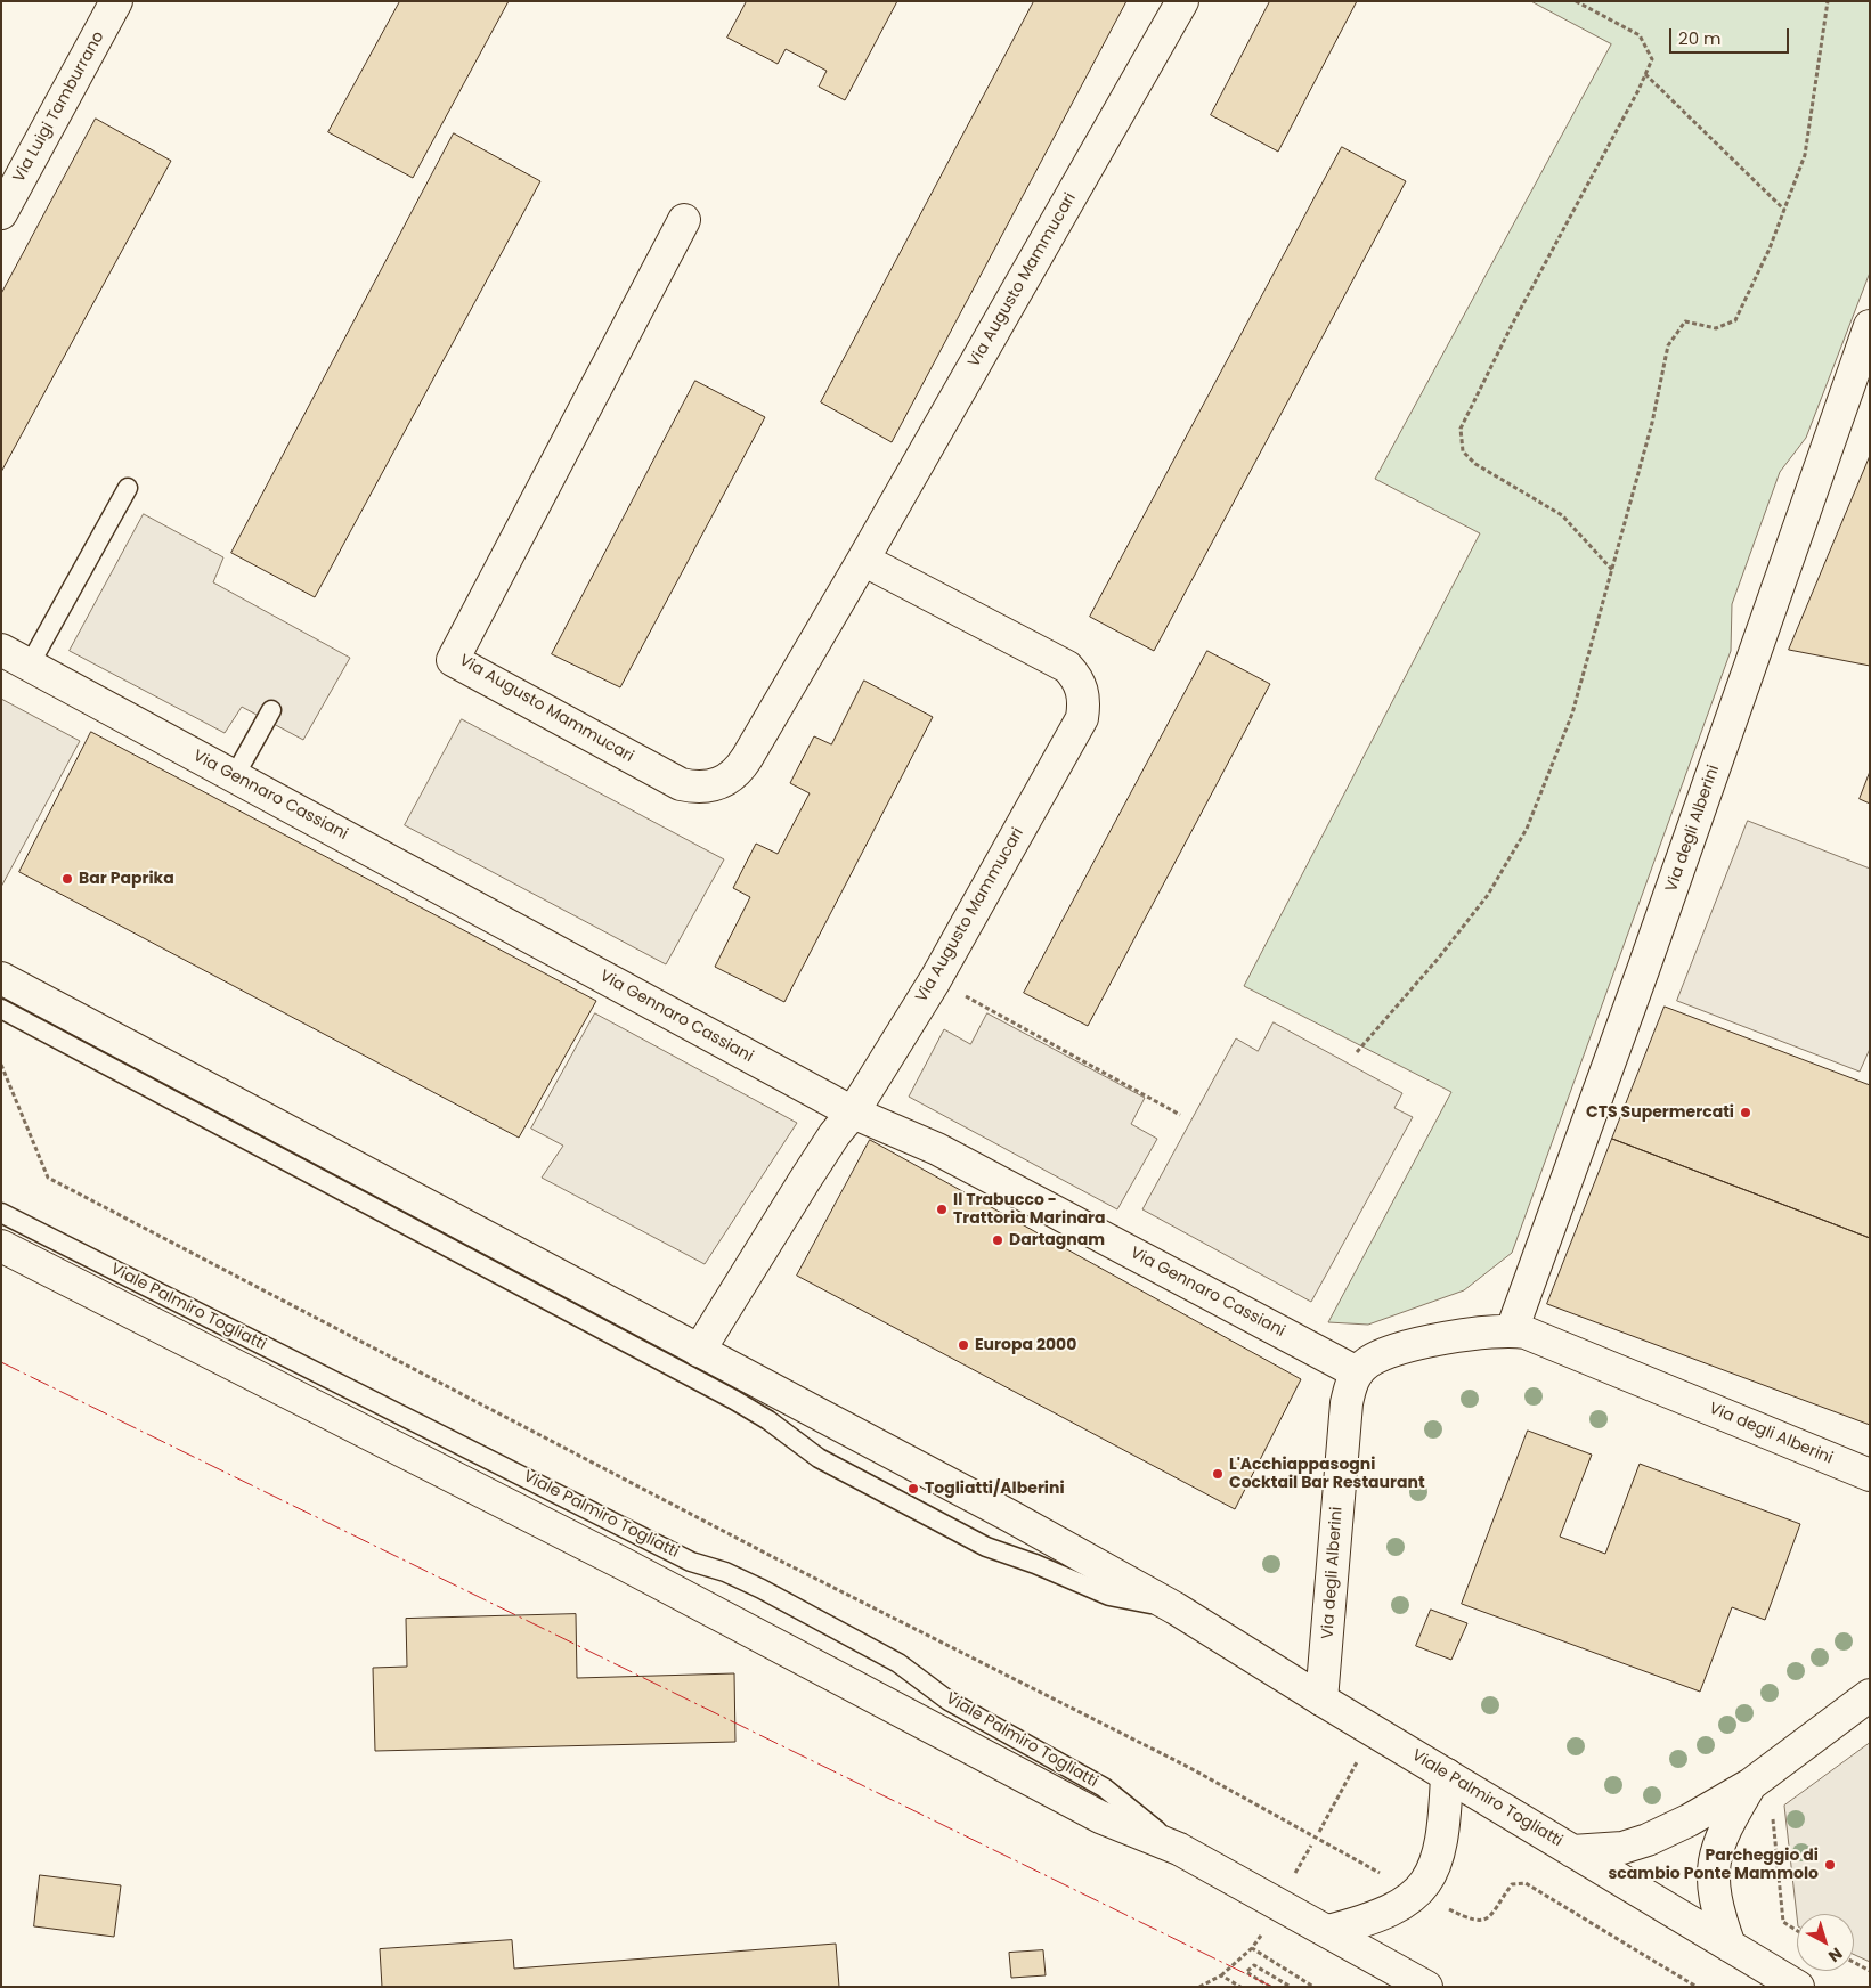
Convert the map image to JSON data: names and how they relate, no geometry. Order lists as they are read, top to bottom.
{
  "streets": {
    "street": [
      "Via Luigi Tamburrano",
      "Via Augusto Mammucari",
      "Via Gennaro Cassiani",
      "Via degli Alberini",
      "Viale Palmiro Togliatti"
    ]
  },
  "crossings": [
    ["Via Augusto Mammucari", "Via Gennaro Cassiani"],
    ["Via Augusto Mammucari", "Viale Palmiro Togliatti"],
    ["Via Gennaro Cassiani", "Via degli Alberini"],
    ["Via degli Alberini", "Viale Palmiro Togliatti"]
  ],
  "places": [
    "Bar Paprika",
    "CTS Supermercati",
    "Il Trabucco - Trattoria Marinara",
    "Dartagnam",
    "Europa 2000",
    "L'Acchiappasogni Cocktail Bar Restaurant",
    "Togliatti/Alberini",
    "Parcheggio di scambio Ponte Mammolo"
  ],
  "scale_bar": "20 m",
  "north": "bottom right"
}
